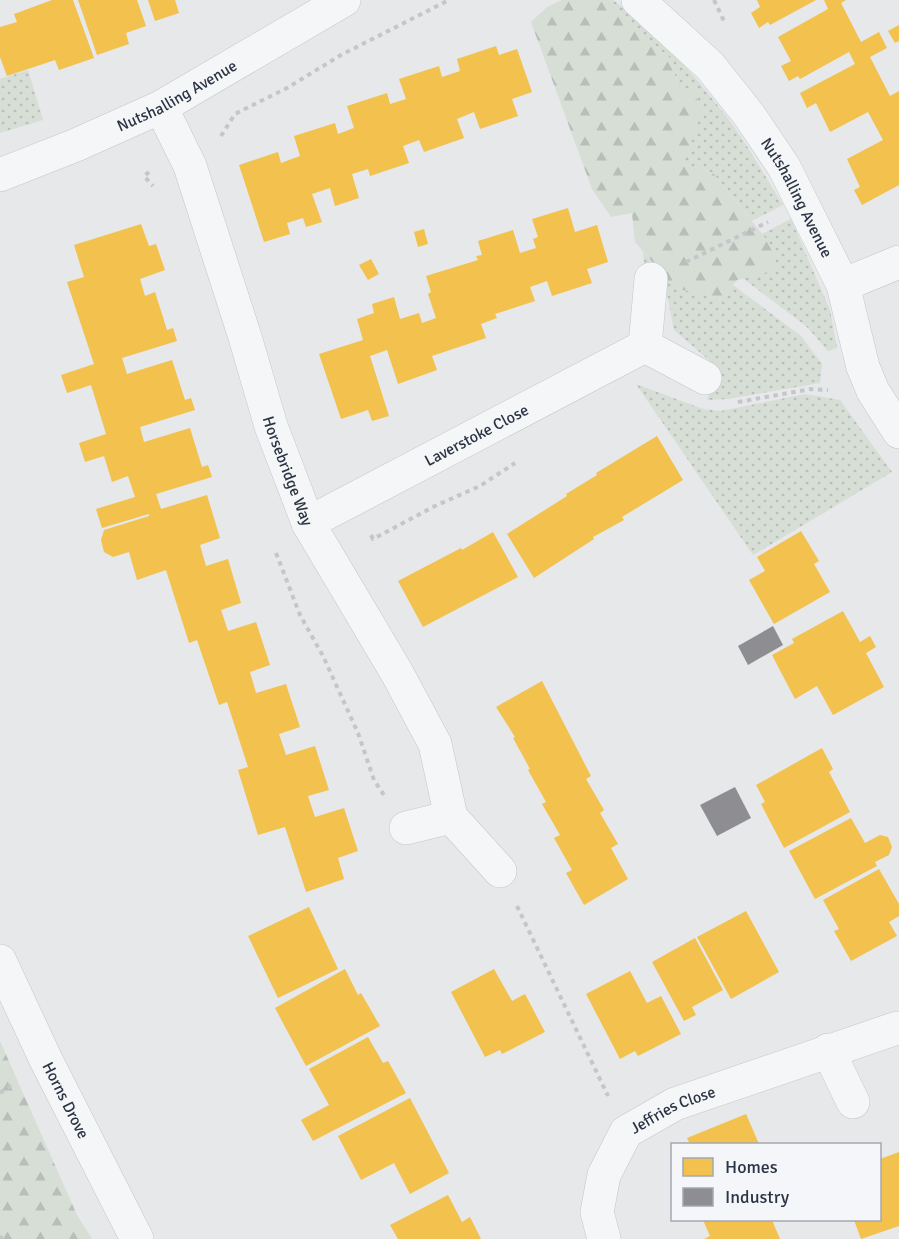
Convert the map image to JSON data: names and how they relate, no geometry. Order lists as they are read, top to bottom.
{
  "streets": {
    "street": [
      "Nutshalling Avenue",
      "Laverstoke Close",
      "Horsebridge Way",
      "Horns Drove",
      "Jeffries Close"
    ]
  },
  "crossings": [
    ["Nutshalling Avenue", "Horsebridge Way"],
    ["Laverstoke Close", "Horsebridge Way"]
  ],
  "legend": ["Homes", "Industry"]
}
